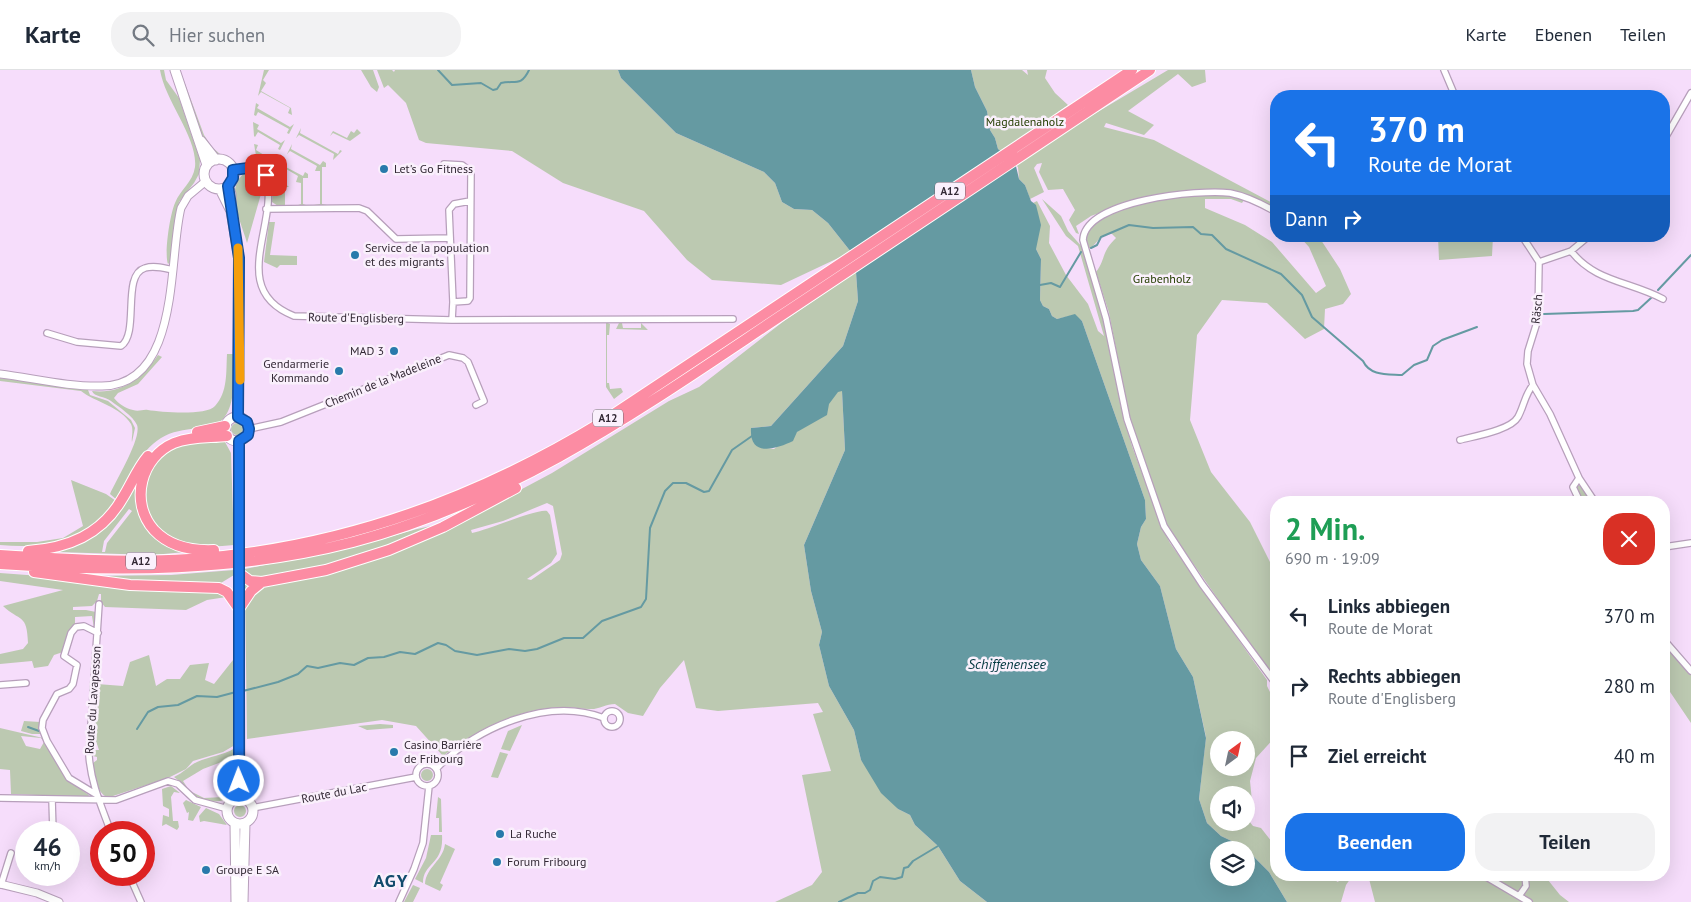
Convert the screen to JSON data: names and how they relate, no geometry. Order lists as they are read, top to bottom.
{
  "streets": {
    "highway": ["A12"],
    "street": [
      "Räsch",
      "Route d'Englisberg",
      "Chemin de la Madeleine",
      "Route du Lavapesson",
      "Route du Lac"
    ]
  },
  "districts": ["AGY"],
  "water": ["Schiffenensee"],
  "parks": ["Magdalenaholz", "Grabenholz"],
  "places": [
    "Let's Go Fitness",
    "Service de la population et des migrants",
    "MAD 3",
    "Gendarmerie Kommando",
    "Casino Barrière de Fribourg",
    "La Ruche",
    "Forum Fribourg",
    "Groupe E SA"
  ],
  "north": "top right",
  "page": {
    "header": "Karte",
    "search": "Hier suchen",
    "nav": ["Karte", "Ebenen", "Teilen"],
    "turn": ["370 m", "Route de Morat"],
    "then": "Dann",
    "heading": ["2 Min.", "690 m · 19:09"],
    "list": [
      {
        "name": "Links abbiegen",
        "note": "Route de Morat",
        "value": "370 m"
      },
      {
        "name": "Rechts abbiegen",
        "note": "Route d'Englisberg",
        "value": "280 m"
      },
      {
        "name": "Ziel erreicht",
        "value": "40 m"
      }
    ],
    "buttons": ["Beenden", "Teilen"],
    "speed": "46 km/h",
    "limit": "50"
  }
}
